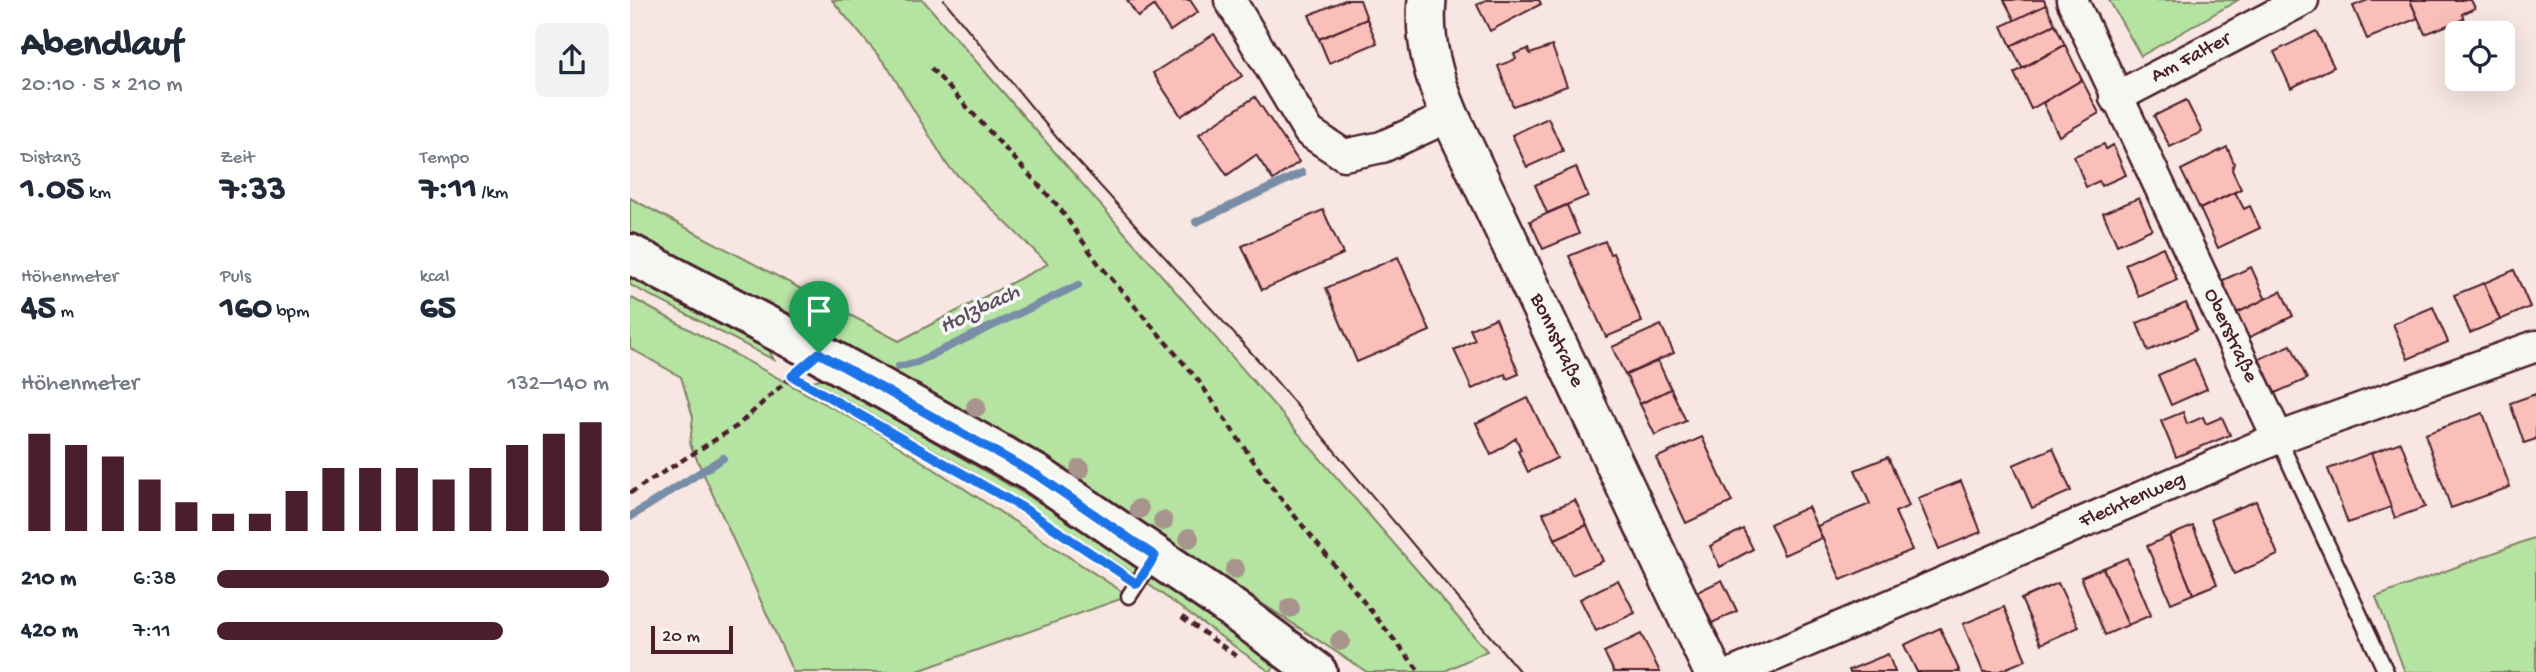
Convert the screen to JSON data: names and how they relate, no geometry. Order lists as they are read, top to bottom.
{
  "streets": {
    "street": [
      "Am Falter",
      "Oberstraße",
      "Bonnstraße",
      "Flechtenweg"
    ]
  },
  "crossings": [
    ["Am Falter", "Oberstraße"],
    ["Oberstraße", "Flechtenweg"]
  ],
  "water": ["Holzbach"],
  "scale_bar": "20 m",
  "page": {
    "heading": ["Abendlauf", "20:10 · 5 × 210 m"],
    "stats": [
      ["Distanz", "1.05 km"],
      ["Zeit", "7:33"],
      ["Tempo", "7:11 /km"],
      ["Höhenmeter", "45 m"],
      ["Puls", "160 bpm"],
      ["kcal", "65"]
    ],
    "chart": ["Höhenmeter", "132–140 m"],
    "list": [
      {
        "name": "210 m",
        "note": "6:38"
      },
      {
        "name": "420 m",
        "note": "7:11"
      }
    ],
    "scale": "20 m"
  }
}
